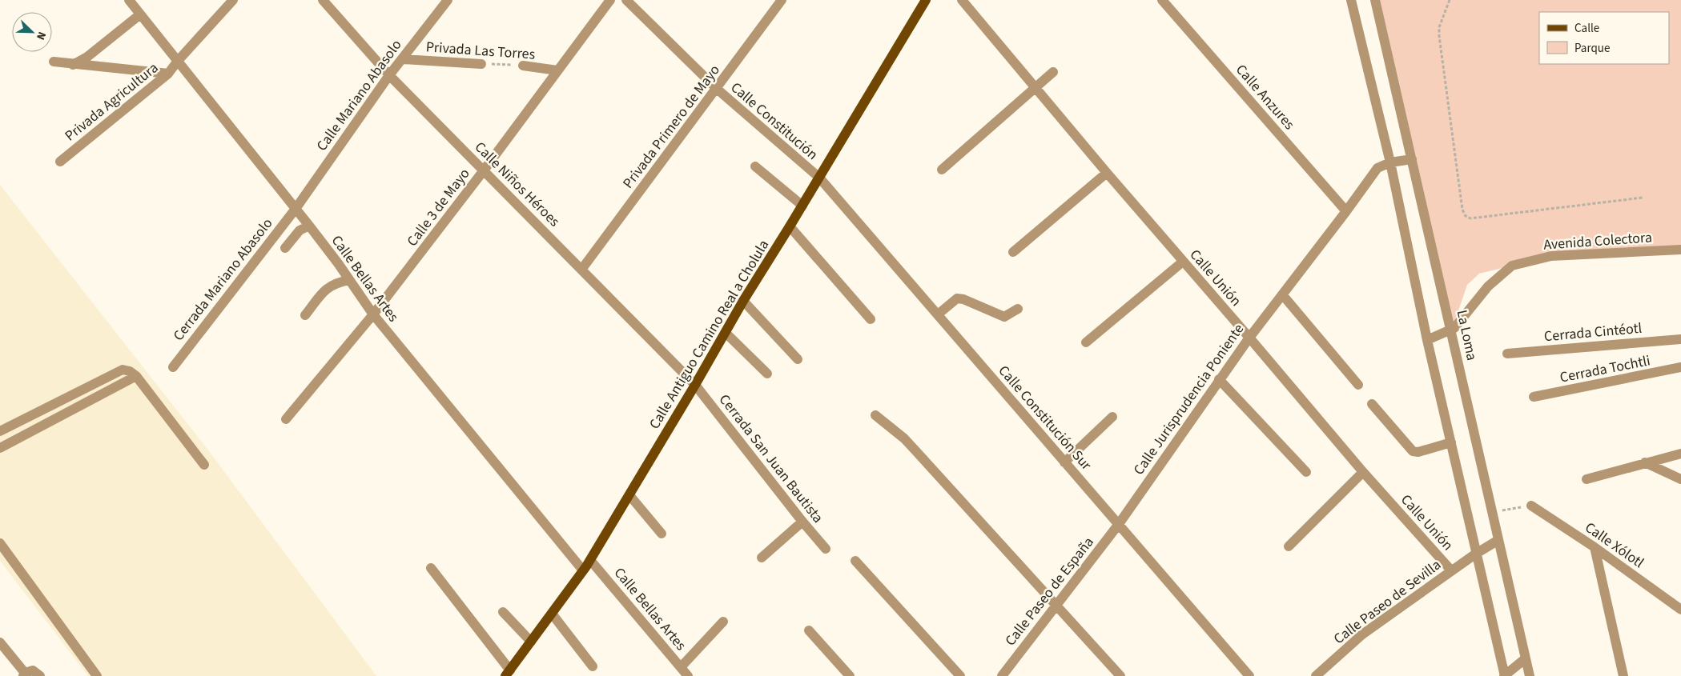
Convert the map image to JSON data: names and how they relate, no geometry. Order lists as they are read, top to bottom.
{
  "streets": {
    "main road": ["Calle Antiguo Camino Real a Cholula"],
    "street": [
      "Privada Las Torres",
      "Calle Mariano Abasolo",
      "Calle Anzures",
      "Privada Agricultura",
      "Calle Constitución",
      "Privada Primero de Mayo",
      "Calle Niños Héroes",
      "Calle 3 de Mayo",
      "Avenida Colectora",
      "Calle Unión",
      "Calle Bellas Artes",
      "Cerrada Mariano Abasolo",
      "Cerrada Cintéotl",
      "La Loma",
      "Cerrada Tochtli",
      "Calle Jurisprudencia Poniente",
      "Calle Constitución Sur",
      "Cerrada San Juan Bautista",
      "Calle Xólotl",
      "Calle Paseo de España",
      "Calle Paseo de Sevilla"
    ]
  },
  "crossings": [
    ["Privada Las Torres", "Calle Mariano Abasolo"],
    ["Privada Las Torres", "Calle 3 de Mayo"],
    ["Calle Mariano Abasolo", "Calle Niños Héroes"],
    ["Calle Mariano Abasolo", "Calle Bellas Artes"],
    ["Calle Mariano Abasolo", "Cerrada Mariano Abasolo"],
    ["Calle Anzures", "Calle Jurisprudencia Poniente"],
    ["Privada Agricultura", "Calle Bellas Artes"],
    ["Calle Constitución", "Privada Primero de Mayo"],
    ["Calle Constitución", "Calle Antiguo Camino Real a Cholula"],
    ["Calle Constitución", "Calle Constitución Sur"],
    ["Privada Primero de Mayo", "Calle Niños Héroes"],
    ["Calle Niños Héroes", "Calle 3 de Mayo"],
    ["Calle Niños Héroes", "Calle Antiguo Camino Real a Cholula"],
    ["Calle Niños Héroes", "Cerrada San Juan Bautista"],
    ["Calle 3 de Mayo", "Calle Bellas Artes"],
    ["Avenida Colectora", "La Loma"],
    ["Calle Unión", "Calle Jurisprudencia Poniente"],
    ["Calle Unión", "Calle Paseo de Sevilla"],
    ["Calle Bellas Artes", "Cerrada Mariano Abasolo"],
    ["Calle Bellas Artes", "Calle Antiguo Camino Real a Cholula"],
    ["Calle Antiguo Camino Real a Cholula", "Calle Constitución Sur"],
    ["Calle Antiguo Camino Real a Cholula", "Cerrada San Juan Bautista"],
    ["La Loma", "Calle Jurisprudencia Poniente"],
    ["La Loma", "Calle Paseo de Sevilla"],
    ["Calle Jurisprudencia Poniente", "Calle Constitución Sur"],
    ["Calle Jurisprudencia Poniente", "Calle Paseo de España"],
    ["Calle Constitución Sur", "Calle Paseo de España"]
  ],
  "legend": ["Calle", "Parque"],
  "north": "bottom right"
}
